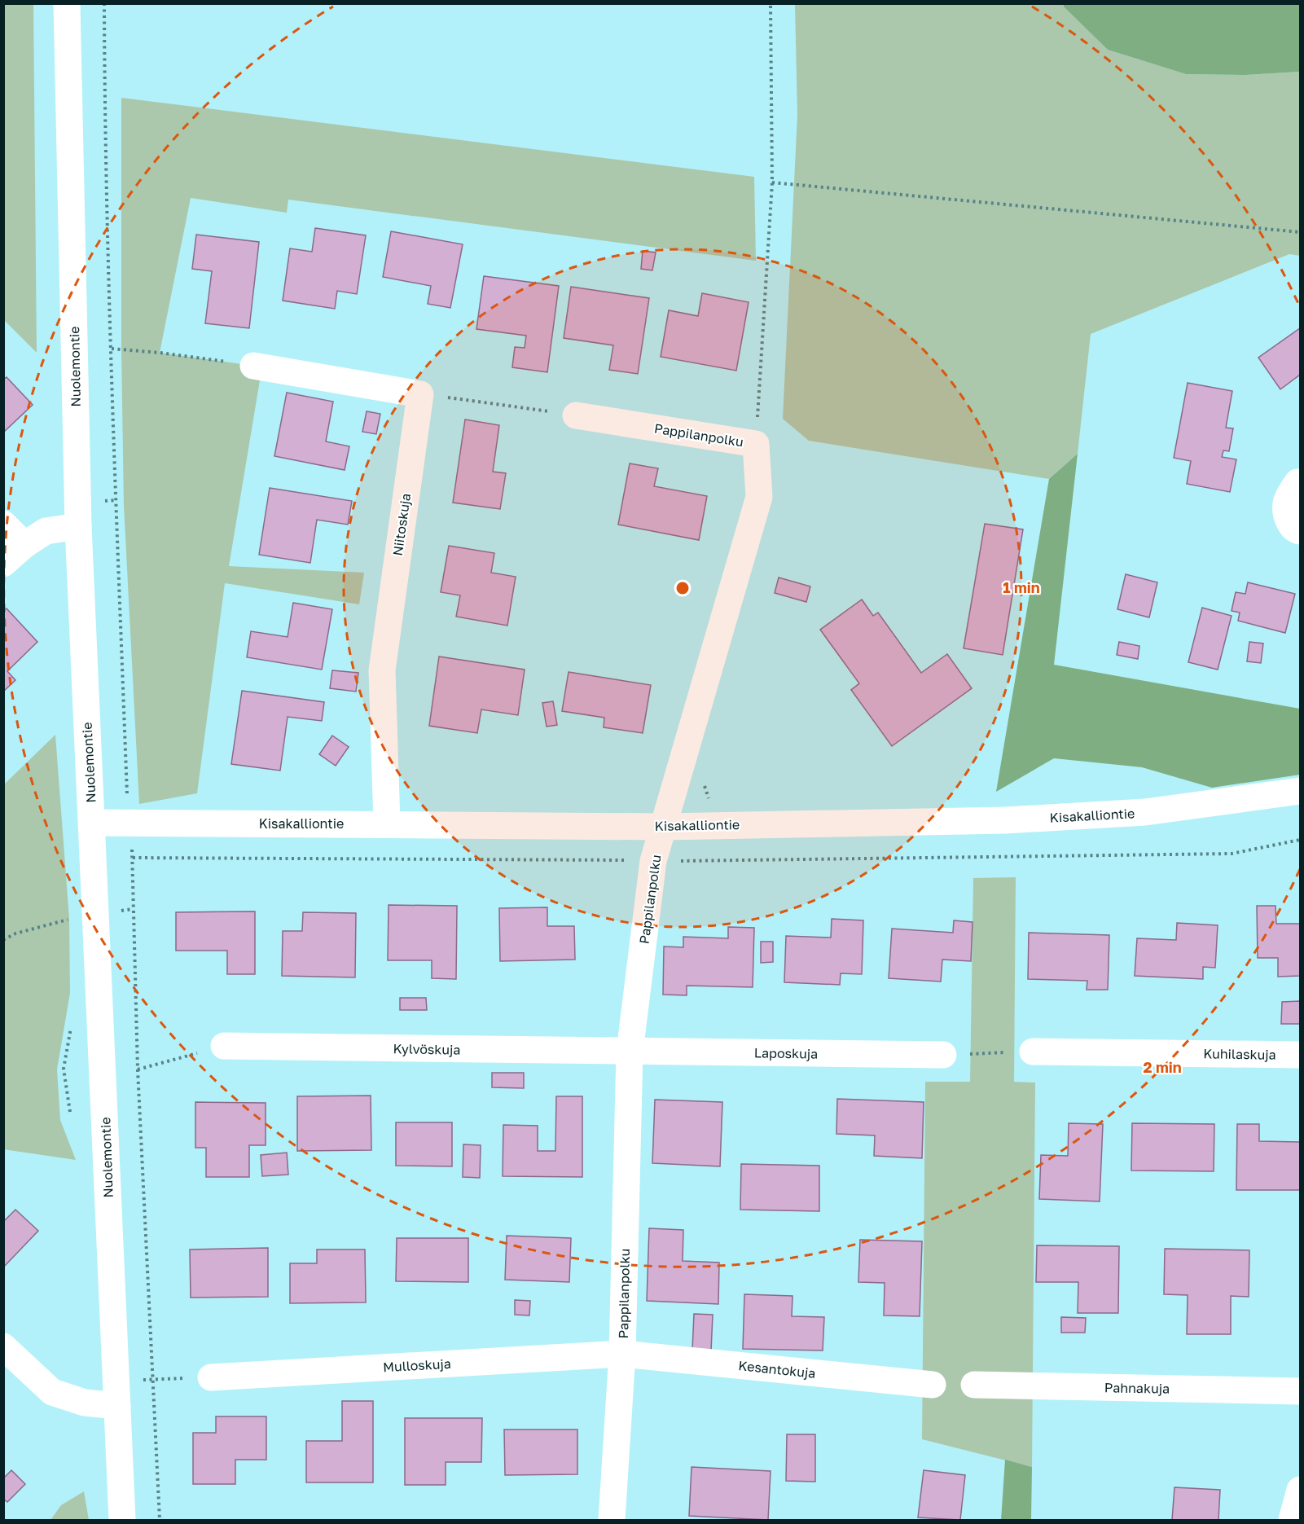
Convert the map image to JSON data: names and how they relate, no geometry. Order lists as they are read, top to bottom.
{
  "streets": {
    "street": [
      "Nuolemontie",
      "Pappilanpolku",
      "Niitoskuja",
      "Kisakalliontie",
      "Kylvöskuja",
      "Laposkuja",
      "Kuhilaskuja",
      "Mulloskuja",
      "Kesantokuja",
      "Pahnakuja"
    ]
  },
  "crossings": [
    ["Nuolemontie", "Kisakalliontie"],
    ["Pappilanpolku", "Kisakalliontie"],
    ["Pappilanpolku", "Kylvöskuja"],
    ["Pappilanpolku", "Laposkuja"],
    ["Pappilanpolku", "Mulloskuja"],
    ["Pappilanpolku", "Kesantokuja"],
    ["Niitoskuja", "Kisakalliontie"],
    ["Kylvöskuja", "Laposkuja"],
    ["Mulloskuja", "Kesantokuja"]
  ],
  "rings": ["1 min", "2 min"]
}
